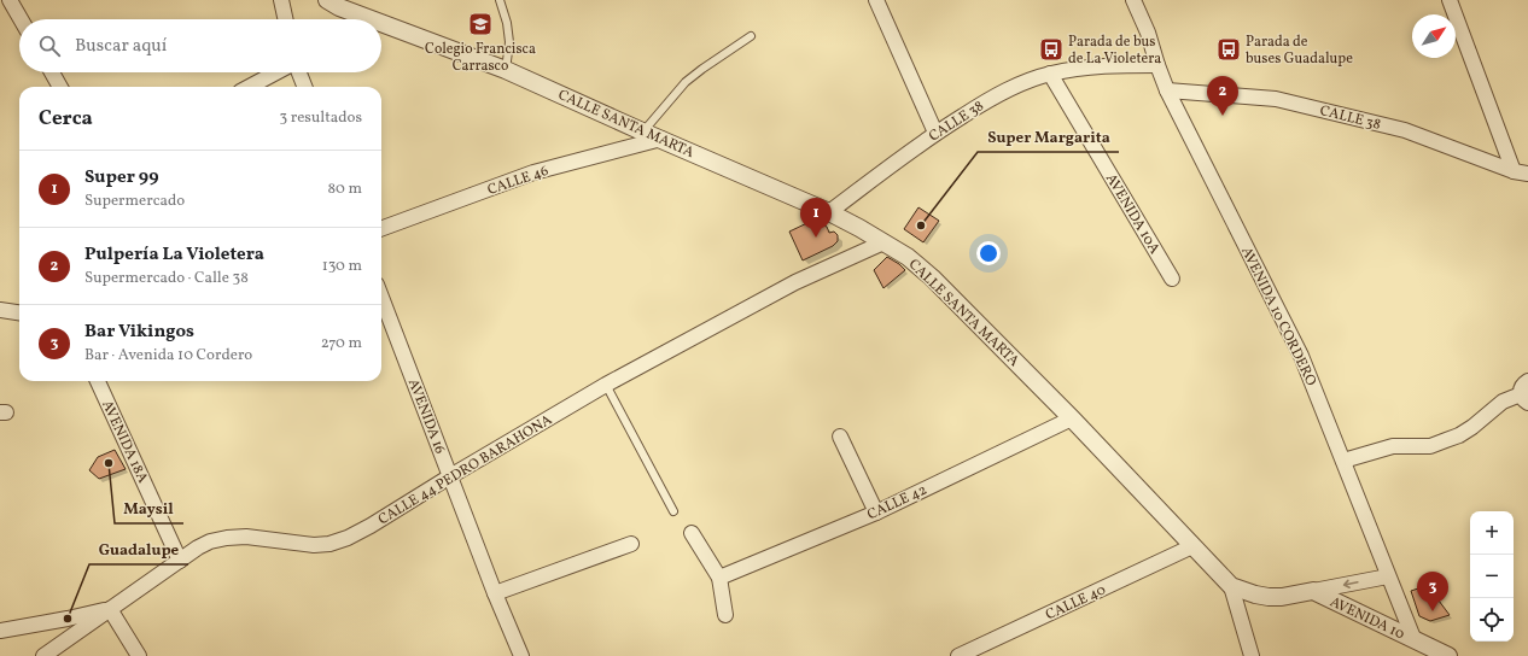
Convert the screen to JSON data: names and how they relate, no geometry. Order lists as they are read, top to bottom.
{
  "streets": {
    "street": [
      "CALLE 38",
      "CALLE SANTA MARTA",
      "CALLE 46",
      "AVENIDA 10A",
      "AVENIDA 10 CORDERO",
      "AVENIDA 16",
      "AVENIDA 18A",
      "CALLE 44 PEDRO BARAHONA",
      "CALLE 42",
      "CALLE 40",
      "AVENIDA 10"
    ]
  },
  "crossings": [
    ["CALLE 38", "CALLE SANTA MARTA"],
    ["CALLE 38", "AVENIDA 10A"],
    ["CALLE 38", "AVENIDA 10 CORDERO"],
    ["CALLE SANTA MARTA", "CALLE 46"],
    ["CALLE SANTA MARTA", "AVENIDA 10 CORDERO"],
    ["CALLE SANTA MARTA", "CALLE 44 PEDRO BARAHONA"],
    ["CALLE SANTA MARTA", "CALLE 42"],
    ["CALLE SANTA MARTA", "CALLE 40"],
    ["CALLE SANTA MARTA", "AVENIDA 10"],
    ["AVENIDA 10 CORDERO", "AVENIDA 10"],
    ["AVENIDA 16", "CALLE 44 PEDRO BARAHONA"],
    ["AVENIDA 18A", "CALLE 44 PEDRO BARAHONA"]
  ],
  "places": {
    "school or university": ["Colegio Francisca Carrasco"],
    "bus stop": ["Parada de bus de La Violetera", "Parada de buses Guadalupe"],
    "other": ["Super Margarita", "Maysil", "Guadalupe"]
  },
  "north": "top right",
  "page": {
    "search": "Buscar aquí",
    "pins": ["2", "1", "3"],
    "heading": ["Cerca", "3 resultados"],
    "list": [
      {
        "mark": "1",
        "name": "Super 99",
        "note": "Supermercado",
        "value": "80 m"
      },
      {
        "mark": "2",
        "name": "Pulpería La Violetera",
        "note": "Supermercado · Calle 38",
        "value": "130 m"
      },
      {
        "mark": "3",
        "name": "Bar Vikingos",
        "note": "Bar · Avenida 10 Cordero",
        "value": "270 m"
      }
    ],
    "map_buttons": ["+", "−"]
  }
}
